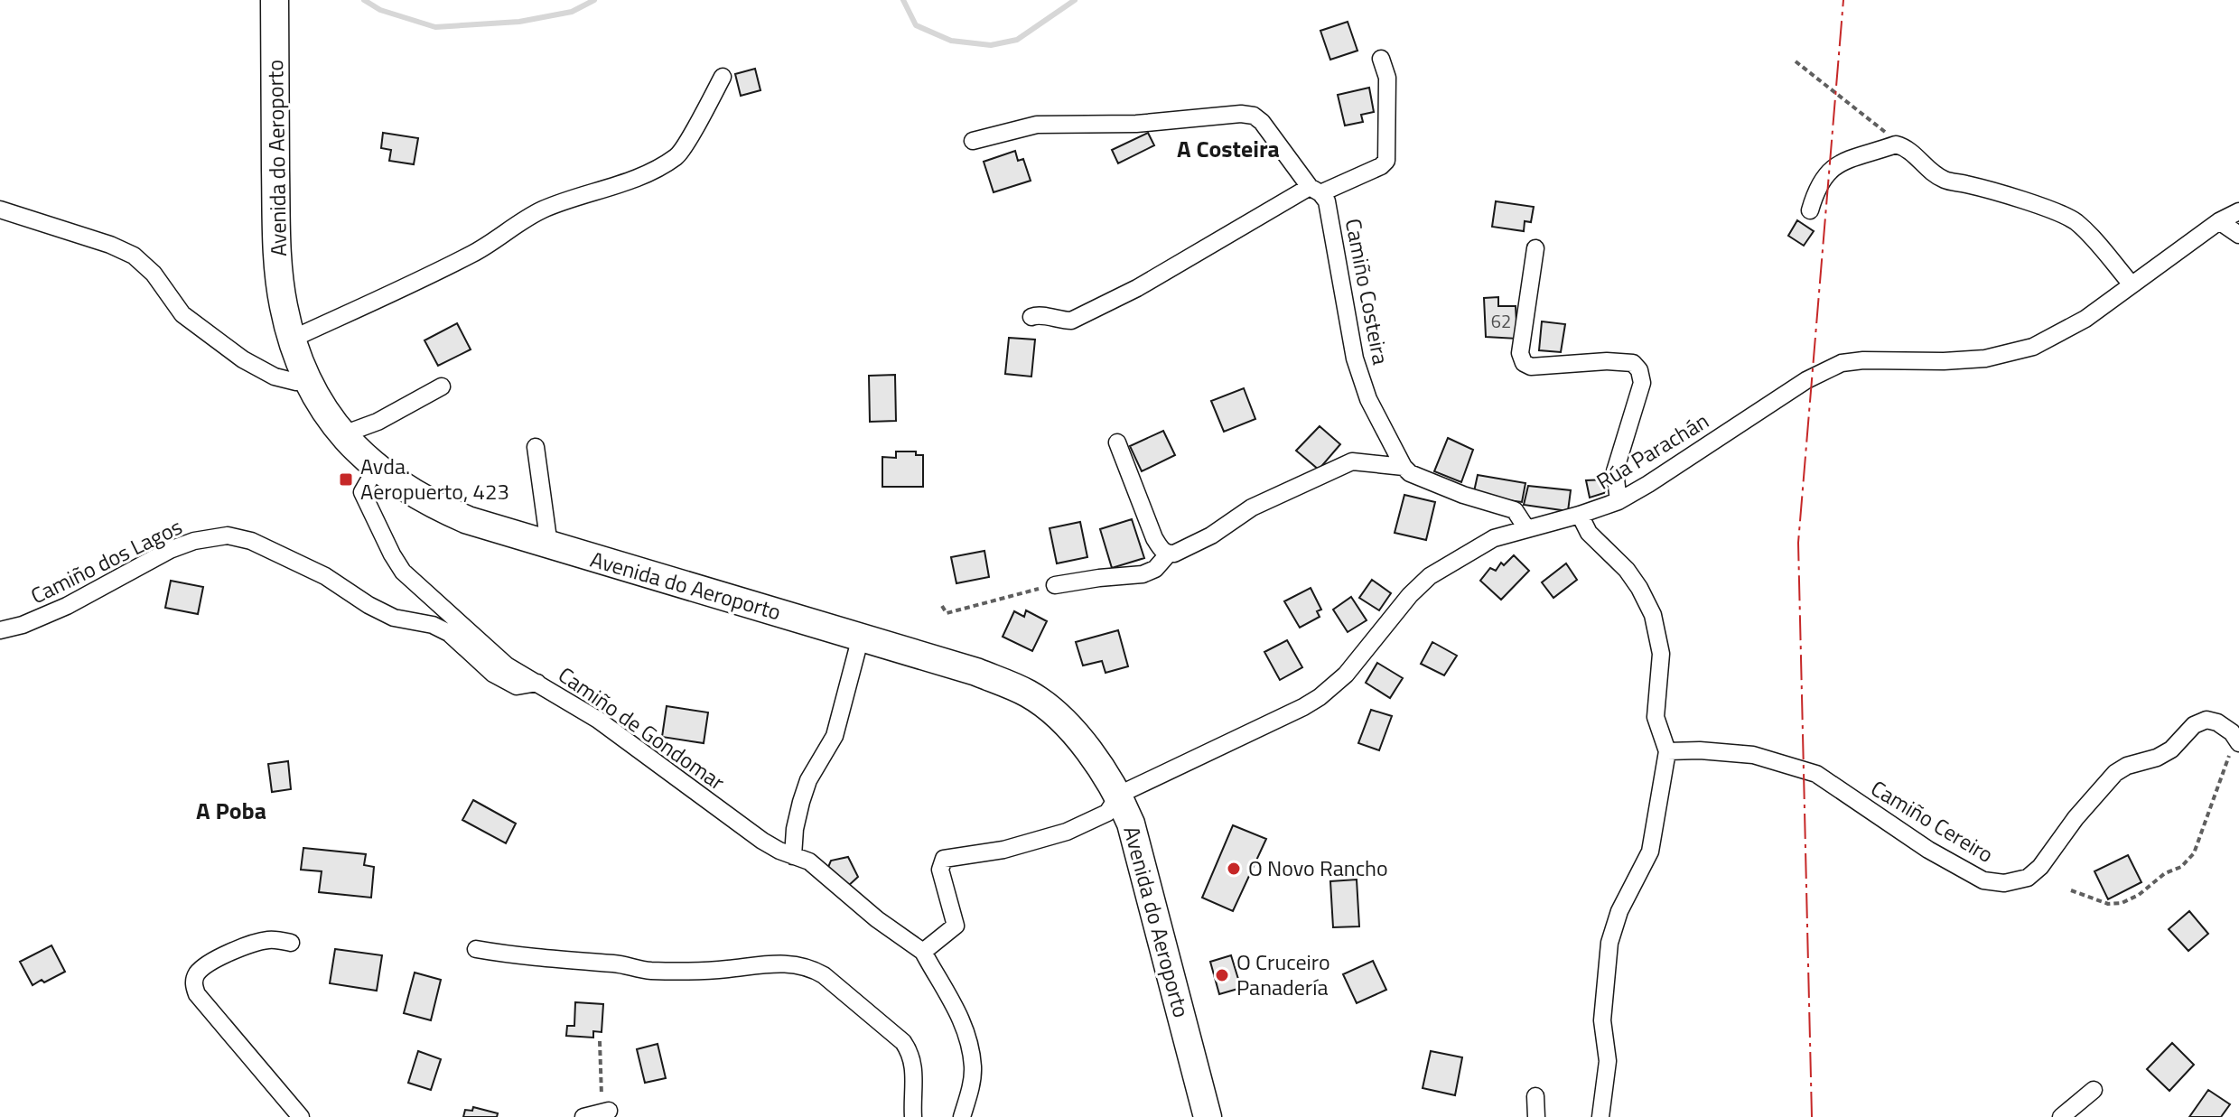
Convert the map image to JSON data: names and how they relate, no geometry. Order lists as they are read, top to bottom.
{
  "streets": {
    "main road": ["Avenida do Aeroporto"],
    "street": [
      "Camiño Costeira",
      "Rúa Parachán",
      "Camiño dos Lagos",
      "Camiño de Gondomar",
      "Camiño Cereiro"
    ]
  },
  "crossings": [
    ["Avenida do Aeroporto", "Rúa Parachán"],
    ["Avenida do Aeroporto", "Camiño de Gondomar"],
    ["Camiño dos Lagos", "Camiño de Gondomar"]
  ],
  "districts": ["A Costeira", "A Poba"],
  "places": {
    "transit": ["Avda. Aeropuerto, 423"],
    "other": ["O Novo Rancho", "O Cruceiro Panadería"]
  },
  "house_numbers": ["62"]
}
